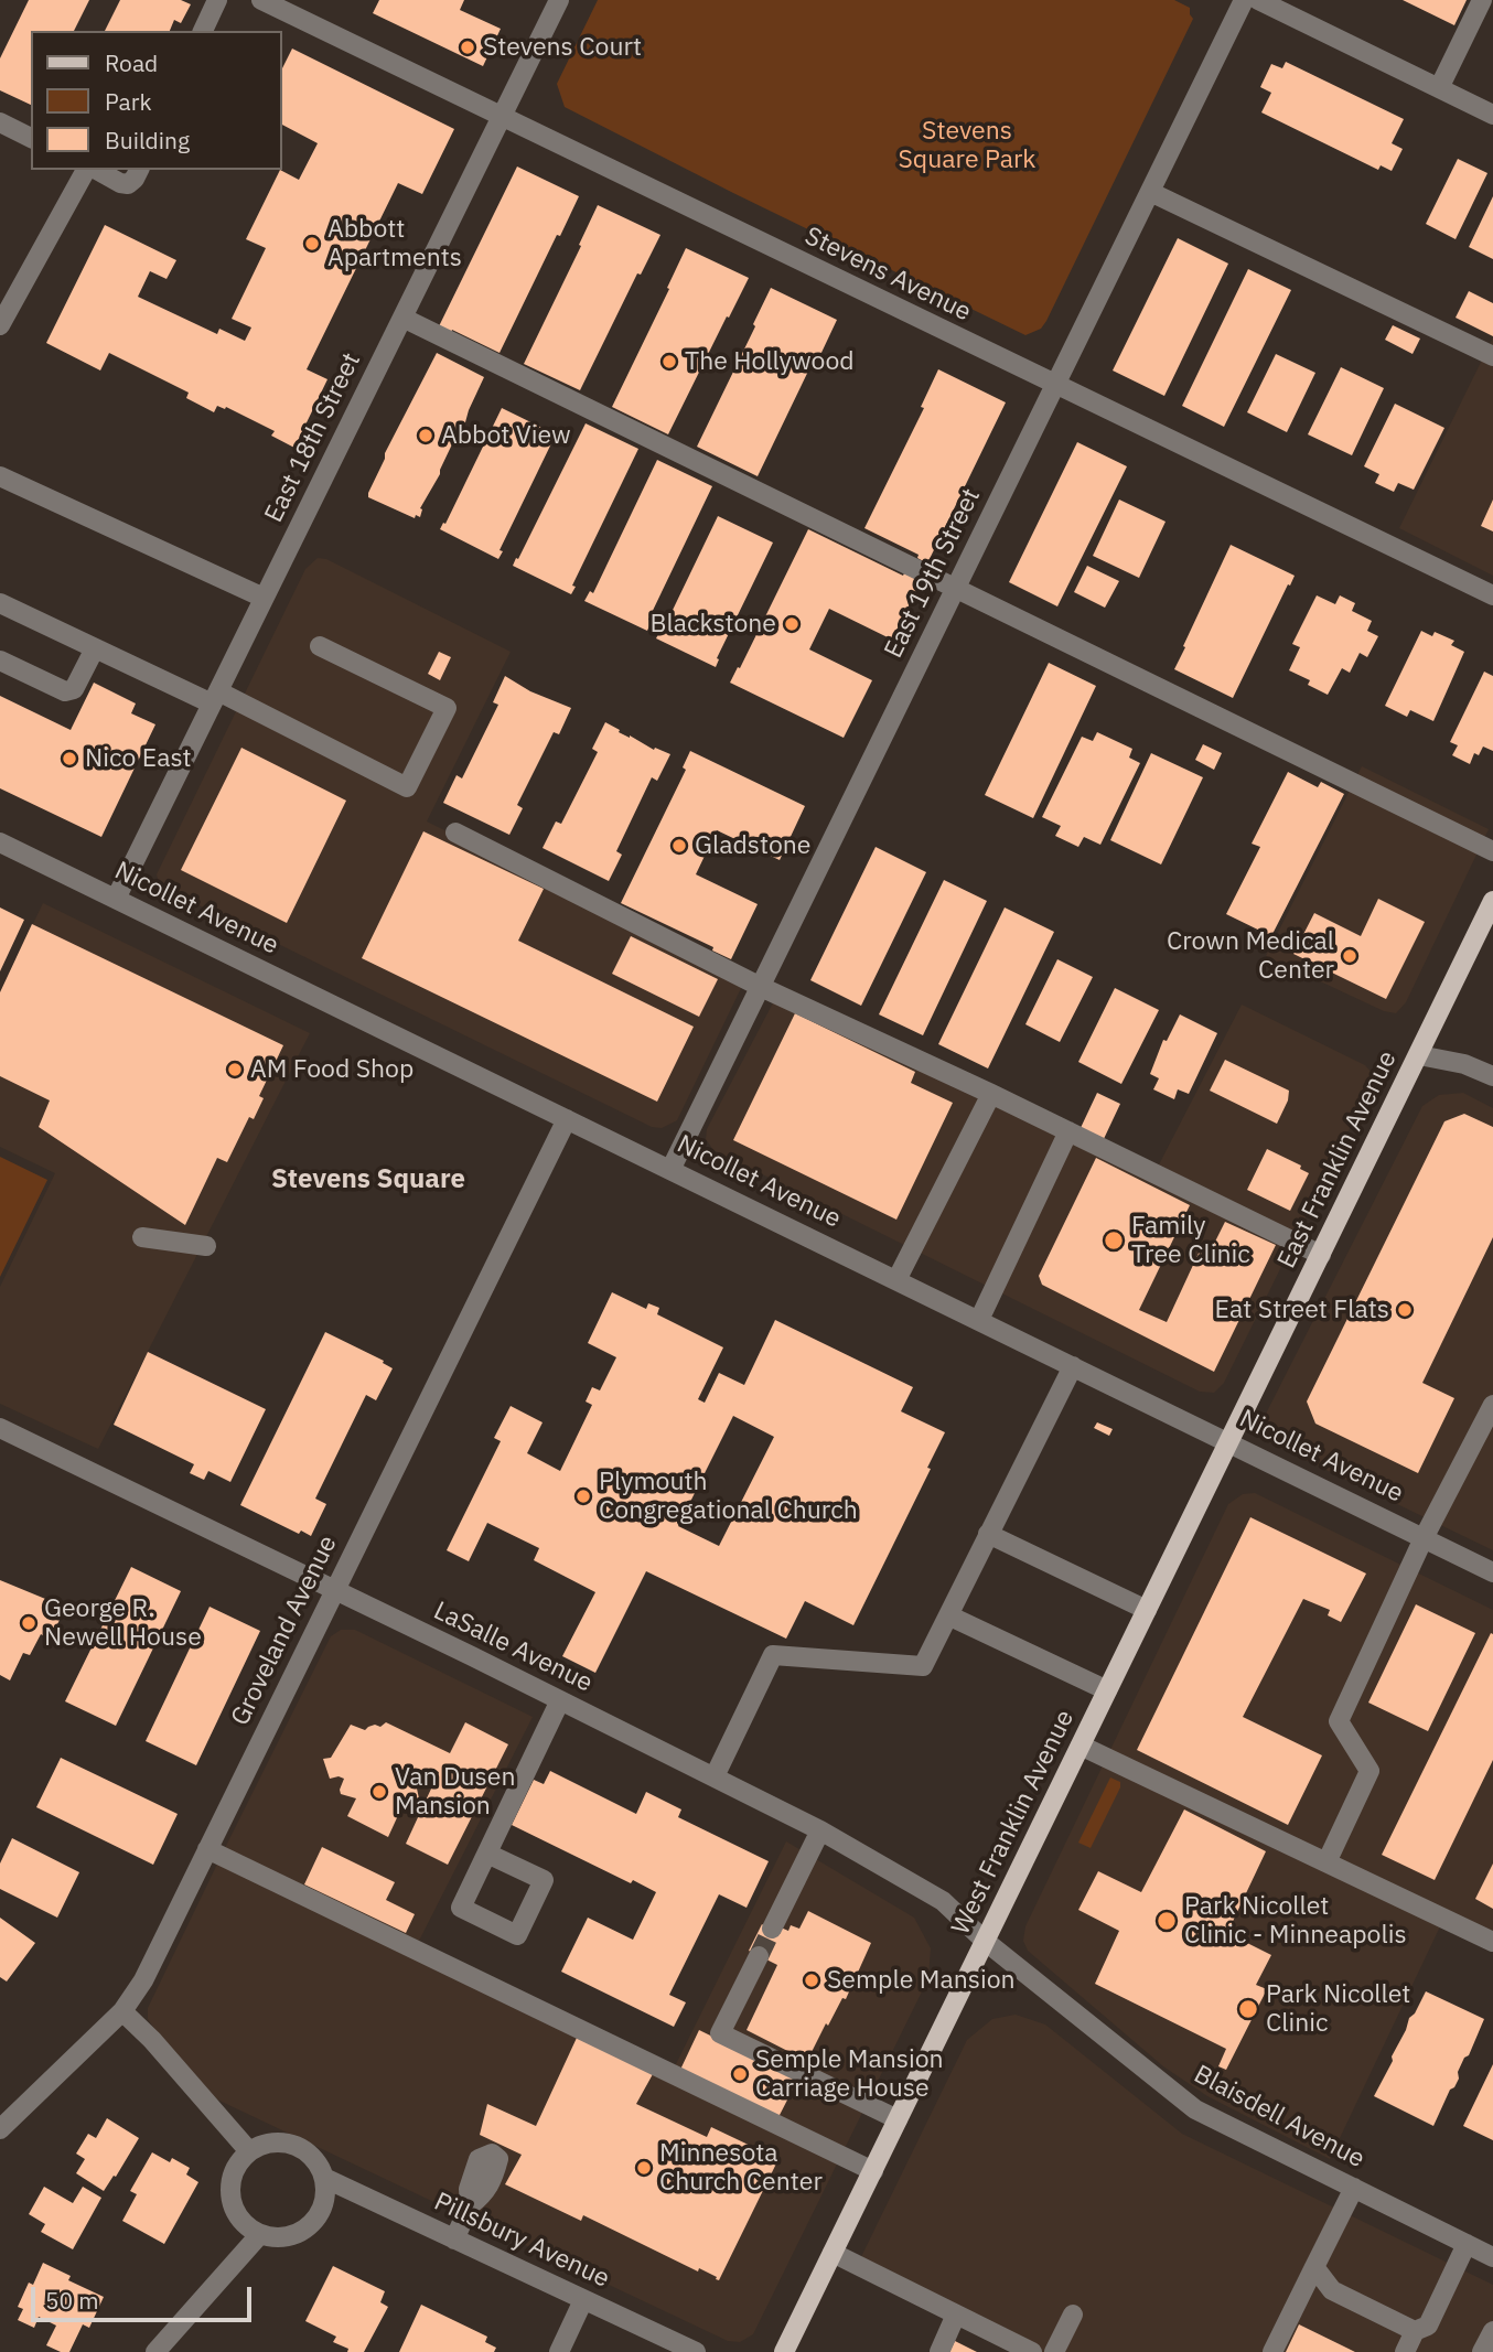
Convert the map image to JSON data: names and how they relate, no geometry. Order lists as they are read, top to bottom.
{
  "streets": {
    "main road": ["East Franklin Avenue", "West Franklin Avenue"],
    "street": [
      "Stevens Avenue",
      "East 18th Street",
      "East 19th Street",
      "Nicollet Avenue",
      "Groveland Avenue",
      "LaSalle Avenue",
      "Blaisdell Avenue",
      "Pillsbury Avenue"
    ]
  },
  "crossings": [
    ["Stevens Avenue", "East 18th Street"],
    ["Stevens Avenue", "East 19th Street"],
    ["East 18th Street", "Nicollet Avenue"],
    ["East 19th Street", "Nicollet Avenue"],
    ["Nicollet Avenue", "East Franklin Avenue"],
    ["Nicollet Avenue", "Groveland Avenue"],
    ["Nicollet Avenue", "West Franklin Avenue"],
    ["East Franklin Avenue", "West Franklin Avenue"],
    ["Groveland Avenue", "LaSalle Avenue"],
    ["LaSalle Avenue", "West Franklin Avenue"],
    ["LaSalle Avenue", "Blaisdell Avenue"],
    ["West Franklin Avenue", "Blaisdell Avenue"]
  ],
  "districts": ["Stevens Square"],
  "parks": ["Stevens Square Park"],
  "places": [
    "Stevens Court",
    "Abbott Apartments",
    "The Hollywood",
    "Abbot View",
    "Blackstone",
    "Nico East",
    "Gladstone",
    "Crown Medical Center",
    "AM Food Shop",
    "Family Tree Clinic",
    "Eat Street Flats",
    "Plymouth Congregational Church",
    "George R. Newell House",
    "Van Dusen Mansion",
    "Park Nicollet Clinic - Minneapolis",
    "Semple Mansion",
    "Park Nicollet Clinic",
    "Semple Mansion Carriage House",
    "Minnesota Church Center"
  ],
  "legend": ["Road", "Park", "Building"],
  "scale_bar": "50 m"
}
